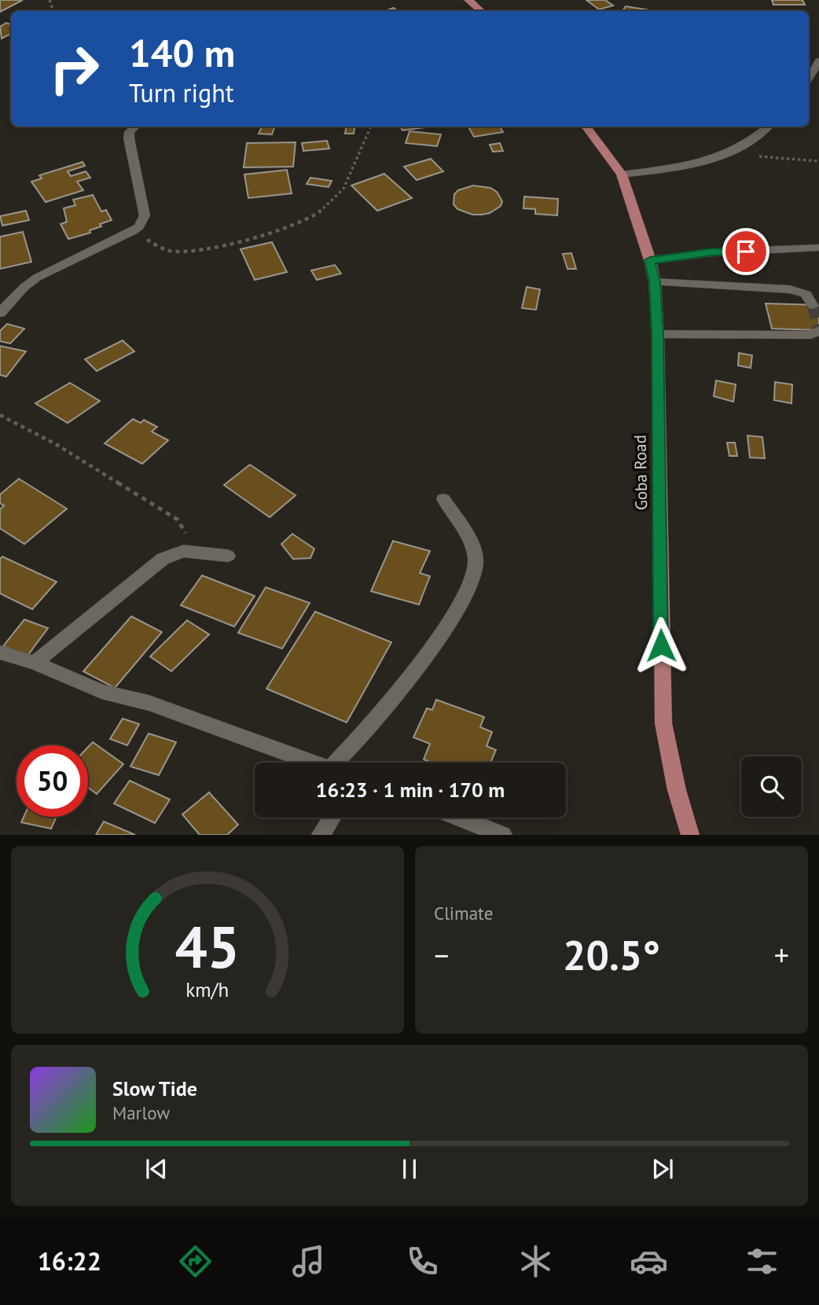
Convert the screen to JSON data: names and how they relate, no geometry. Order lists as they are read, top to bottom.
{
  "streets": {
    "main road": ["Goba Road"]
  },
  "page": {
    "turn": ["140 m", "Turn right"],
    "limit": "50",
    "trip": "16:23 · 1 min · 170 m",
    "tile": "Climate",
    "heat": ["−", "20.5°", "+"],
    "song": ["Slow Tide", "Marlow"],
    "tabs": "16:22",
    "gauge": ["45", "km/h"]
  }
}
